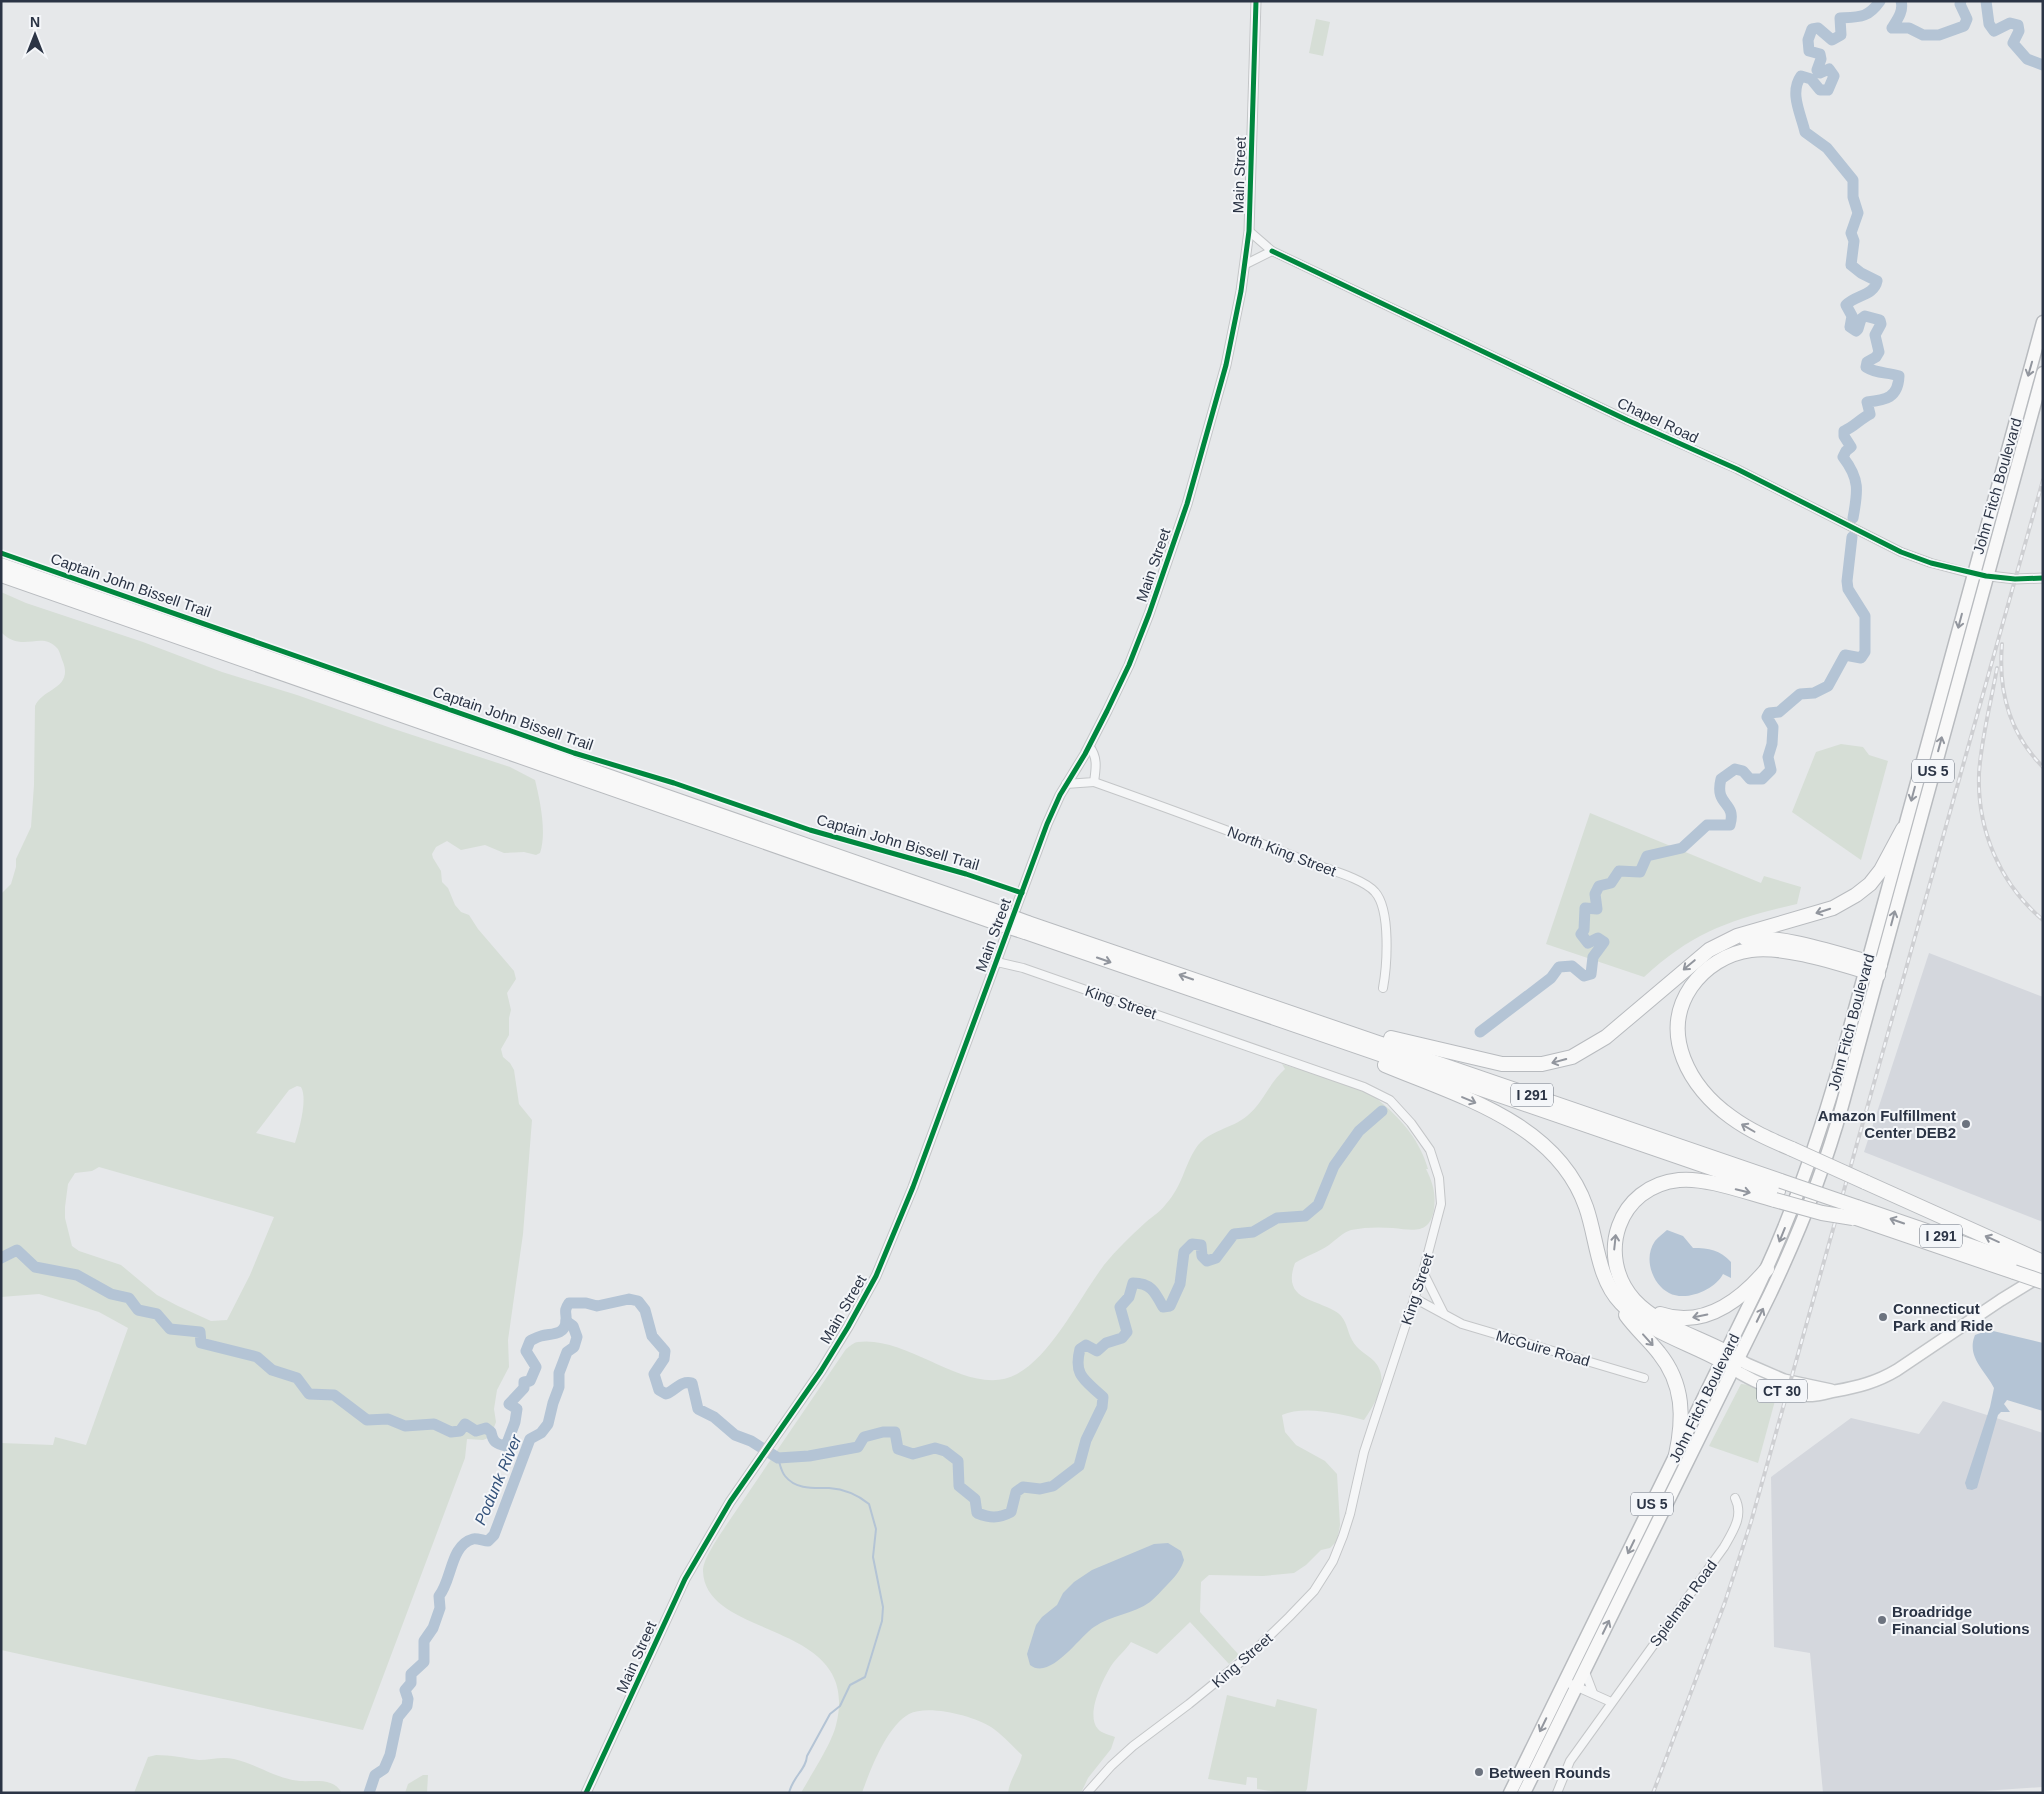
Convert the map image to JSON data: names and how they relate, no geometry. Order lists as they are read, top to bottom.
{
  "streets": {
    "highway": ["John Fitch Boulevard", "US 5", "I 291"],
    "main road": ["CT 30"],
    "street": [
      "Main Street",
      "Chapel Road",
      "North King Street",
      "King Street",
      "McGuire Road",
      "Spielman Road"
    ],
    "cycle path": ["Captain John Bissell Trail"]
  },
  "crossings": [
    ["Main Street", "Chapel Road"],
    ["Main Street", "North King Street"],
    ["Main Street", "King Street"],
    ["Chapel Road", "John Fitch Boulevard"],
    ["John Fitch Boulevard", "CT 30"],
    ["King Street", "McGuire Road"],
    ["I 291", "CT 30"]
  ],
  "water": ["Podunk River"],
  "places": [
    "Amazon Fulfillment Center DEB2",
    "Connecticut Park and Ride",
    "Broadridge Financial Solutions",
    "Between Rounds"
  ],
  "north": "top"
}
